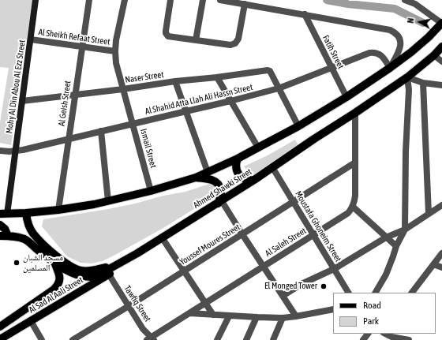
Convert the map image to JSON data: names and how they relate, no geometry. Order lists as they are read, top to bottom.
{
  "streets": {
    "main road": ["Mohy Al Din Abou Al Ezz Street", "Ahmed Shawki Street", "Al Sad Al Aali Street"],
    "street": [
      "Al Sheikh Refaat Street",
      "Fatih Street",
      "Naser Street",
      "Al Shahid Atta Llah Ali Hassn Street",
      "Al Geish Street",
      "Ismail Street",
      "Moustafa Ghoneim Street",
      "Al Saleh Street",
      "Youssef Moures Street",
      "Tawfiq Street"
    ]
  },
  "crossings": [
    ["Al Sheikh Refaat Street", "Mohy Al Din Abou Al Ezz Street"],
    ["Al Sheikh Refaat Street", "Al Geish Street"],
    ["Al Sheikh Refaat Street", "Ismail Street"],
    ["Fatih Street", "Al Shahid Atta Llah Ali Hassn Street"],
    ["Fatih Street", "Ahmed Shawki Street"],
    ["Naser Street", "Mohy Al Din Abou Al Ezz Street"],
    ["Naser Street", "Al Shahid Atta Llah Ali Hassn Street"],
    ["Naser Street", "Al Geish Street"],
    ["Naser Street", "Ismail Street"],
    ["Mohy Al Din Abou Al Ezz Street", "Al Shahid Atta Llah Ali Hassn Street"],
    ["Mohy Al Din Abou Al Ezz Street", "Ahmed Shawki Street"],
    ["Al Shahid Atta Llah Ali Hassn Street", "Al Geish Street"],
    ["Al Shahid Atta Llah Ali Hassn Street", "Ismail Street"],
    ["Al Shahid Atta Llah Ali Hassn Street", "Ahmed Shawki Street"],
    ["Al Geish Street", "Ahmed Shawki Street"],
    ["Ismail Street", "Ahmed Shawki Street"],
    ["Ahmed Shawki Street", "Moustafa Ghoneim Street"],
    ["Ahmed Shawki Street", "Al Sad Al Aali Street"],
    ["Moustafa Ghoneim Street", "Al Saleh Street"],
    ["Moustafa Ghoneim Street", "Youssef Moures Street"],
    ["Al Saleh Street", "Tawfiq Street"],
    ["Youssef Moures Street", "Tawfiq Street"],
    ["Al Sad Al Aali Street", "Tawfiq Street"]
  ],
  "places": ["مسجد الشبان المسلمين", "El Monged Tower"],
  "legend": ["Road", "Park"],
  "north": "left"
}
